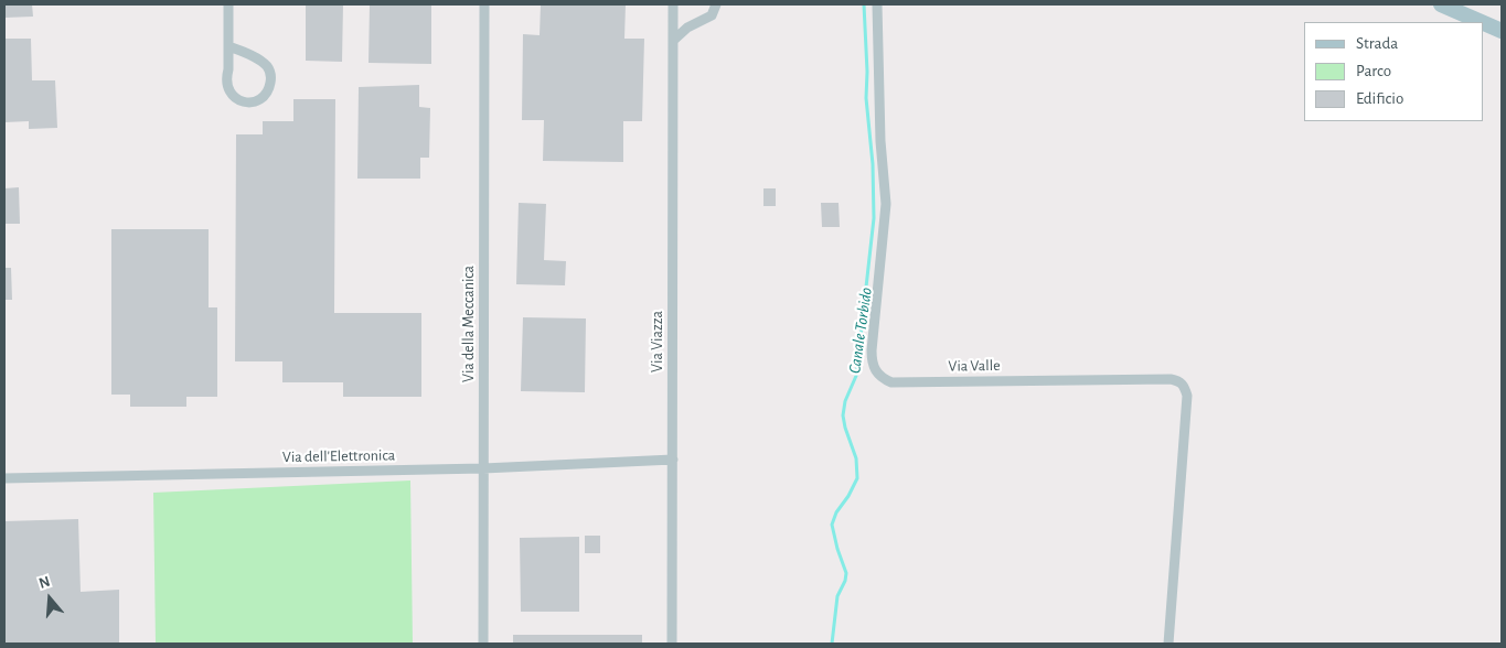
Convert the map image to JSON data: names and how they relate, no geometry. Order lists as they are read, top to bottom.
{
  "streets": {
    "street": [
      "Via della Meccanica",
      "Via Viazza",
      "Via Valle",
      "Via dell'Elettronica"
    ]
  },
  "crossings": [
    ["Via della Meccanica", "Via dell'Elettronica"],
    ["Via Viazza", "Via dell'Elettronica"]
  ],
  "water": ["Canale Torbido"],
  "legend": ["Strada", "Parco", "Edificio"],
  "north": "top"
}
